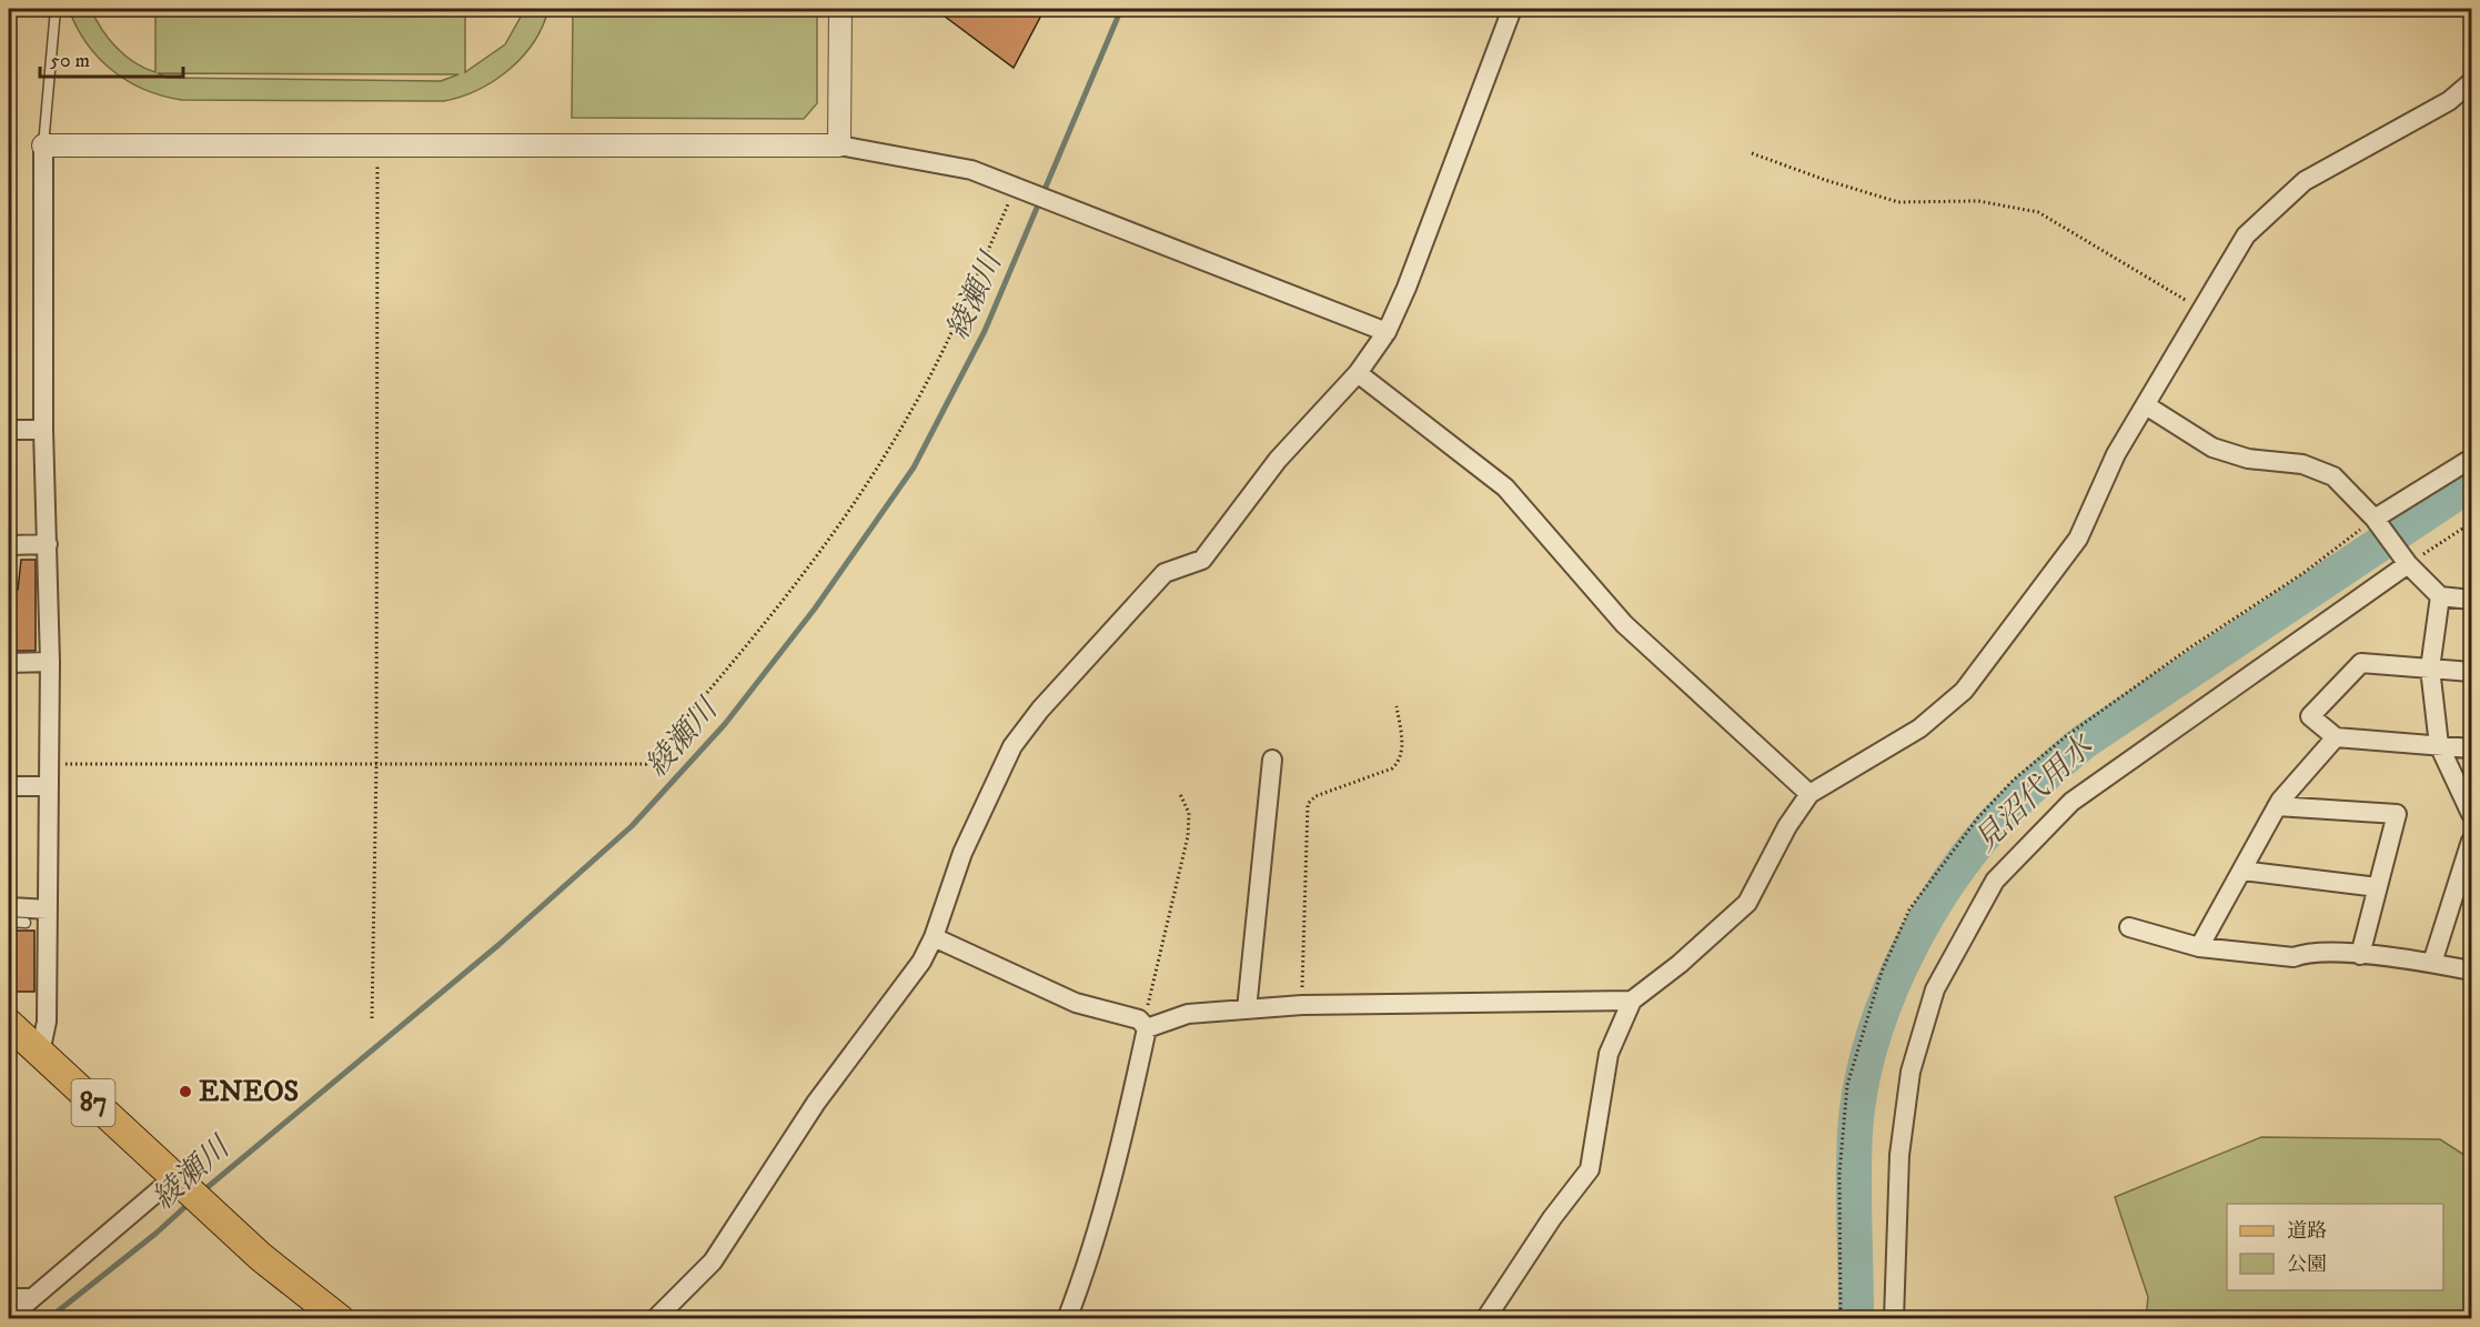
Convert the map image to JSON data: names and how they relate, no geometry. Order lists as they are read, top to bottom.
{
  "streets": {
    "main road": ["87"]
  },
  "water": ["綾瀬川", "見沼代用水"],
  "places": ["ENEOS"],
  "legend": ["道路", "公園"],
  "scale_bar": "50 m"
}
